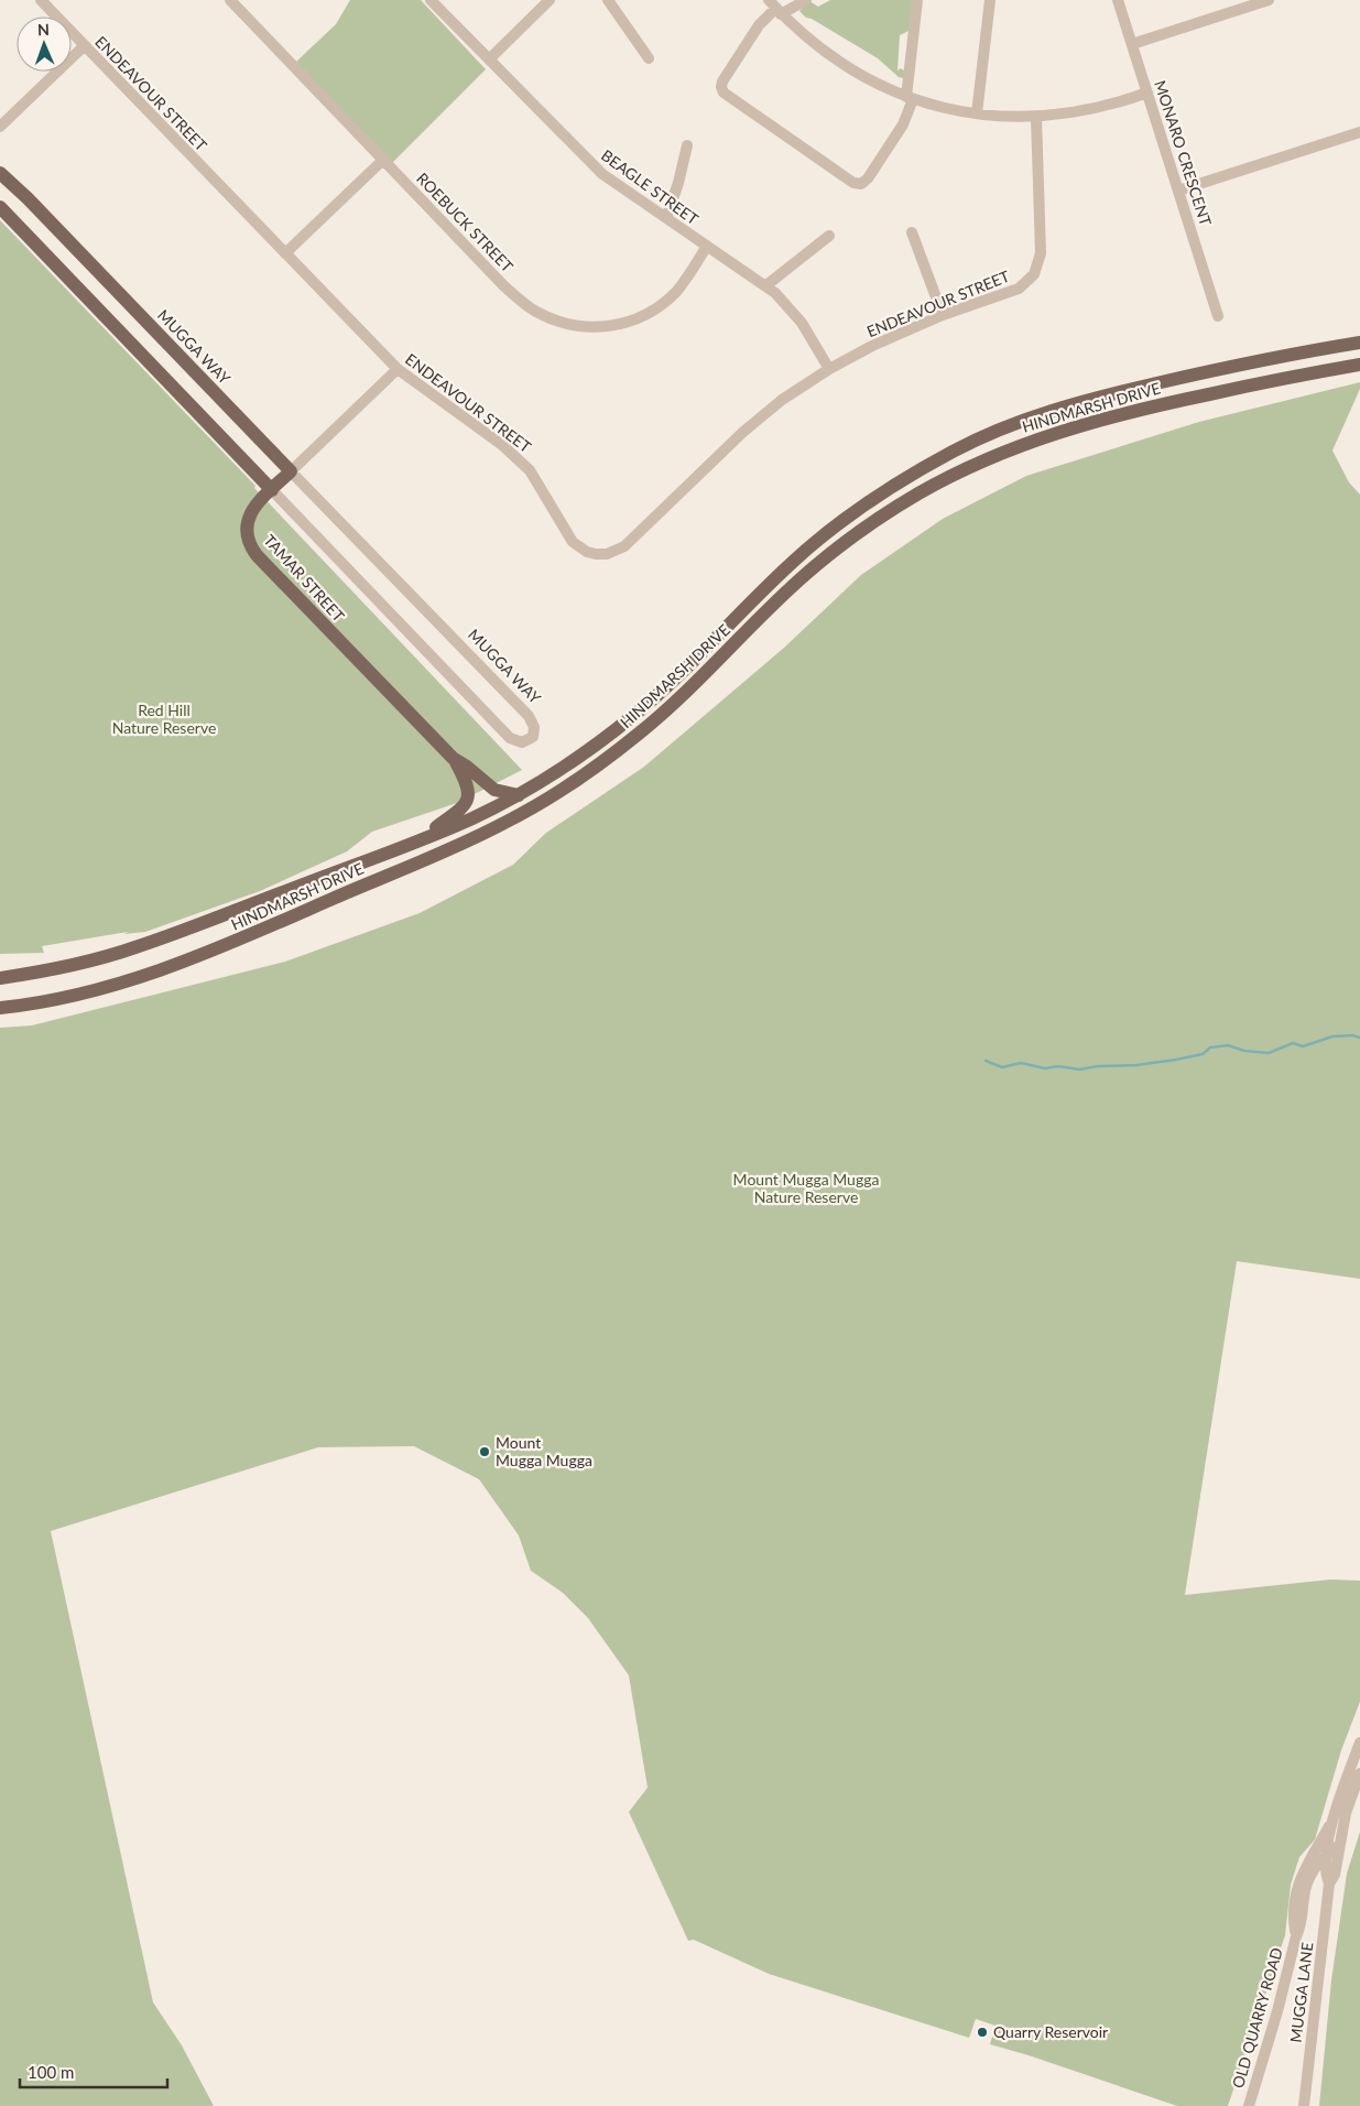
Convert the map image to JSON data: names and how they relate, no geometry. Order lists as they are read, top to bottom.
{
  "streets": {
    "main road": ["MUGGA WAY", "HINDMARSH DRIVE", "TAMAR STREET"],
    "street": [
      "ENDEAVOUR STREET",
      "MONARO CRESCENT",
      "BEAGLE STREET",
      "ROEBUCK STREET",
      "MUGGA LANE",
      "OLD QUARRY ROAD"
    ]
  },
  "crossings": [
    ["ENDEAVOUR STREET", "BEAGLE STREET"],
    ["ENDEAVOUR STREET", "TAMAR STREET"],
    ["BEAGLE STREET", "ROEBUCK STREET"],
    ["MUGGA WAY", "TAMAR STREET"],
    ["HINDMARSH DRIVE", "TAMAR STREET"],
    ["MUGGA LANE", "OLD QUARRY ROAD"]
  ],
  "parks": ["Red Hill Nature Reserve", "Mount Mugga Mugga Nature Reserve"],
  "places": ["Mount Mugga Mugga", "Quarry Reservoir"],
  "scale_bar": "100 m",
  "north": "top"
}
